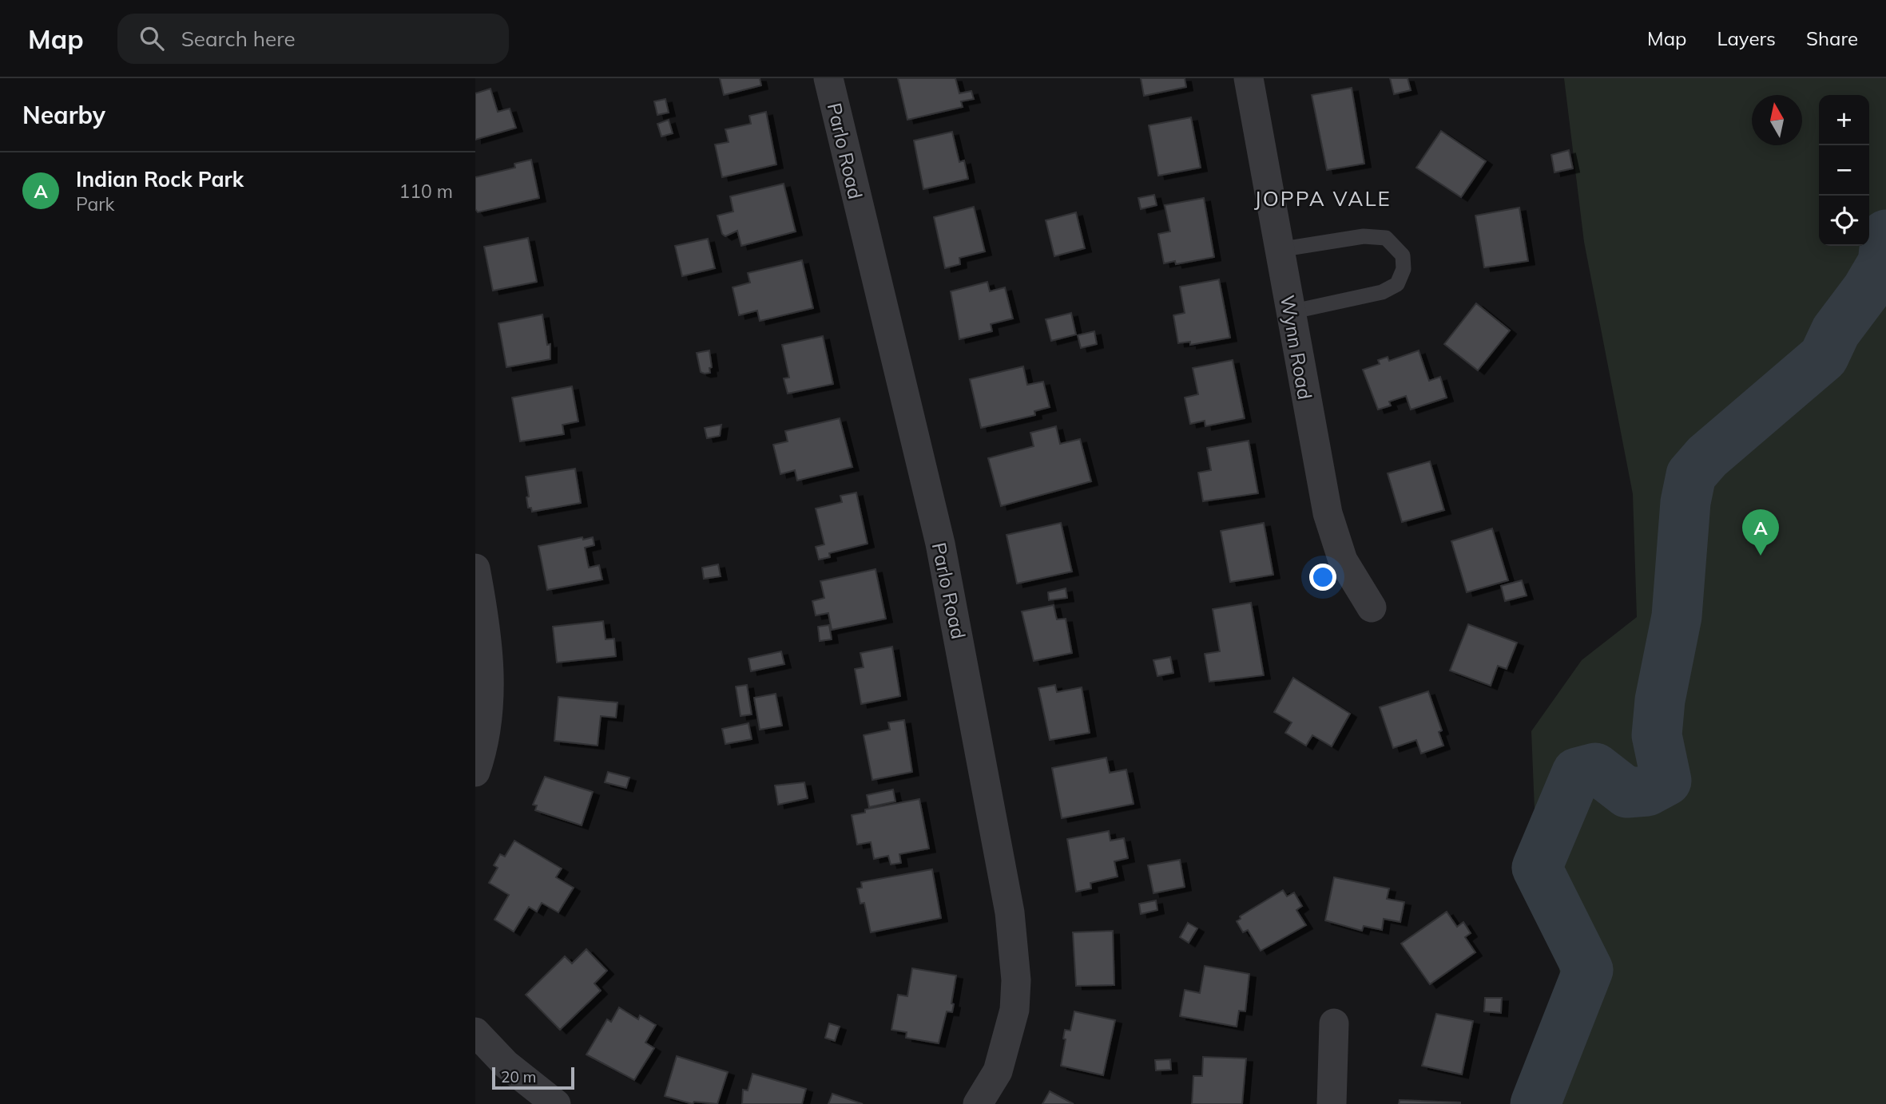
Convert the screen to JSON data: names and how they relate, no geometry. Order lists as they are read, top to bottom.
{
  "streets": {
    "street": ["Parlo Road", "Wynn Road"]
  },
  "districts": ["JOPPA VALE"],
  "scale_bar": "20 m",
  "north": "top",
  "page": {
    "header": "Map",
    "search": "Search here",
    "nav": ["Map", "Layers", "Share"],
    "heading": "Nearby",
    "map_buttons": ["+", "−"],
    "list": [
      {
        "mark": "A",
        "name": "Indian Rock Park",
        "note": "Park",
        "value": "110 m"
      }
    ],
    "pins": "A",
    "scale": "20 m"
  }
}
